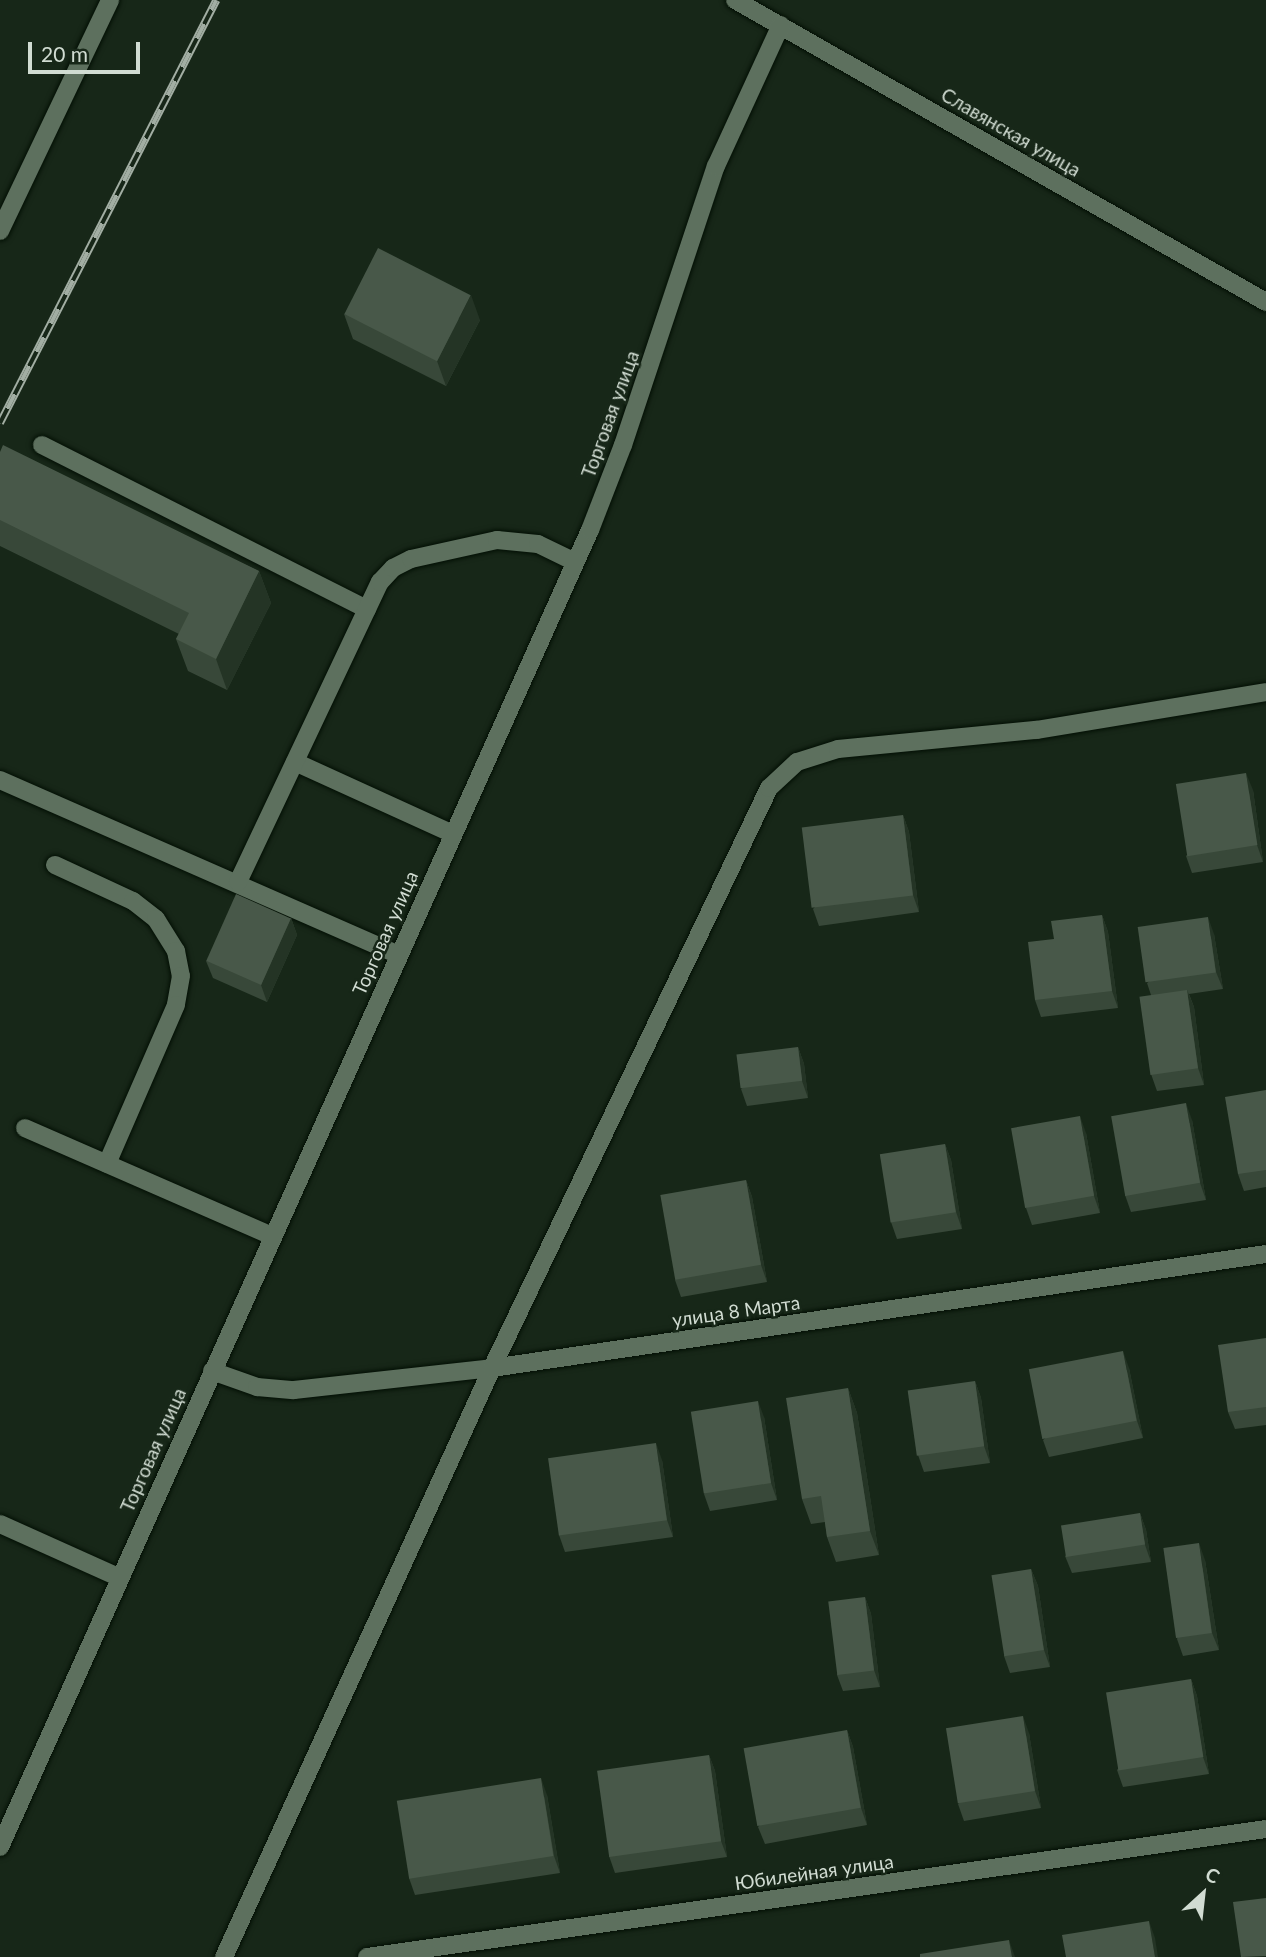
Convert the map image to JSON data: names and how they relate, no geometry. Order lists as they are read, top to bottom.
{
  "streets": {
    "street": [
      "Славянская улица",
      "Торговая улица",
      "улица 8 Марта",
      "Юбилейная улица"
    ]
  },
  "crossings": [
    ["Славянская улица", "Торговая улица"],
    ["Торговая улица", "улица 8 Марта"]
  ],
  "scale_bar": "20 m",
  "north": "top right"
}
